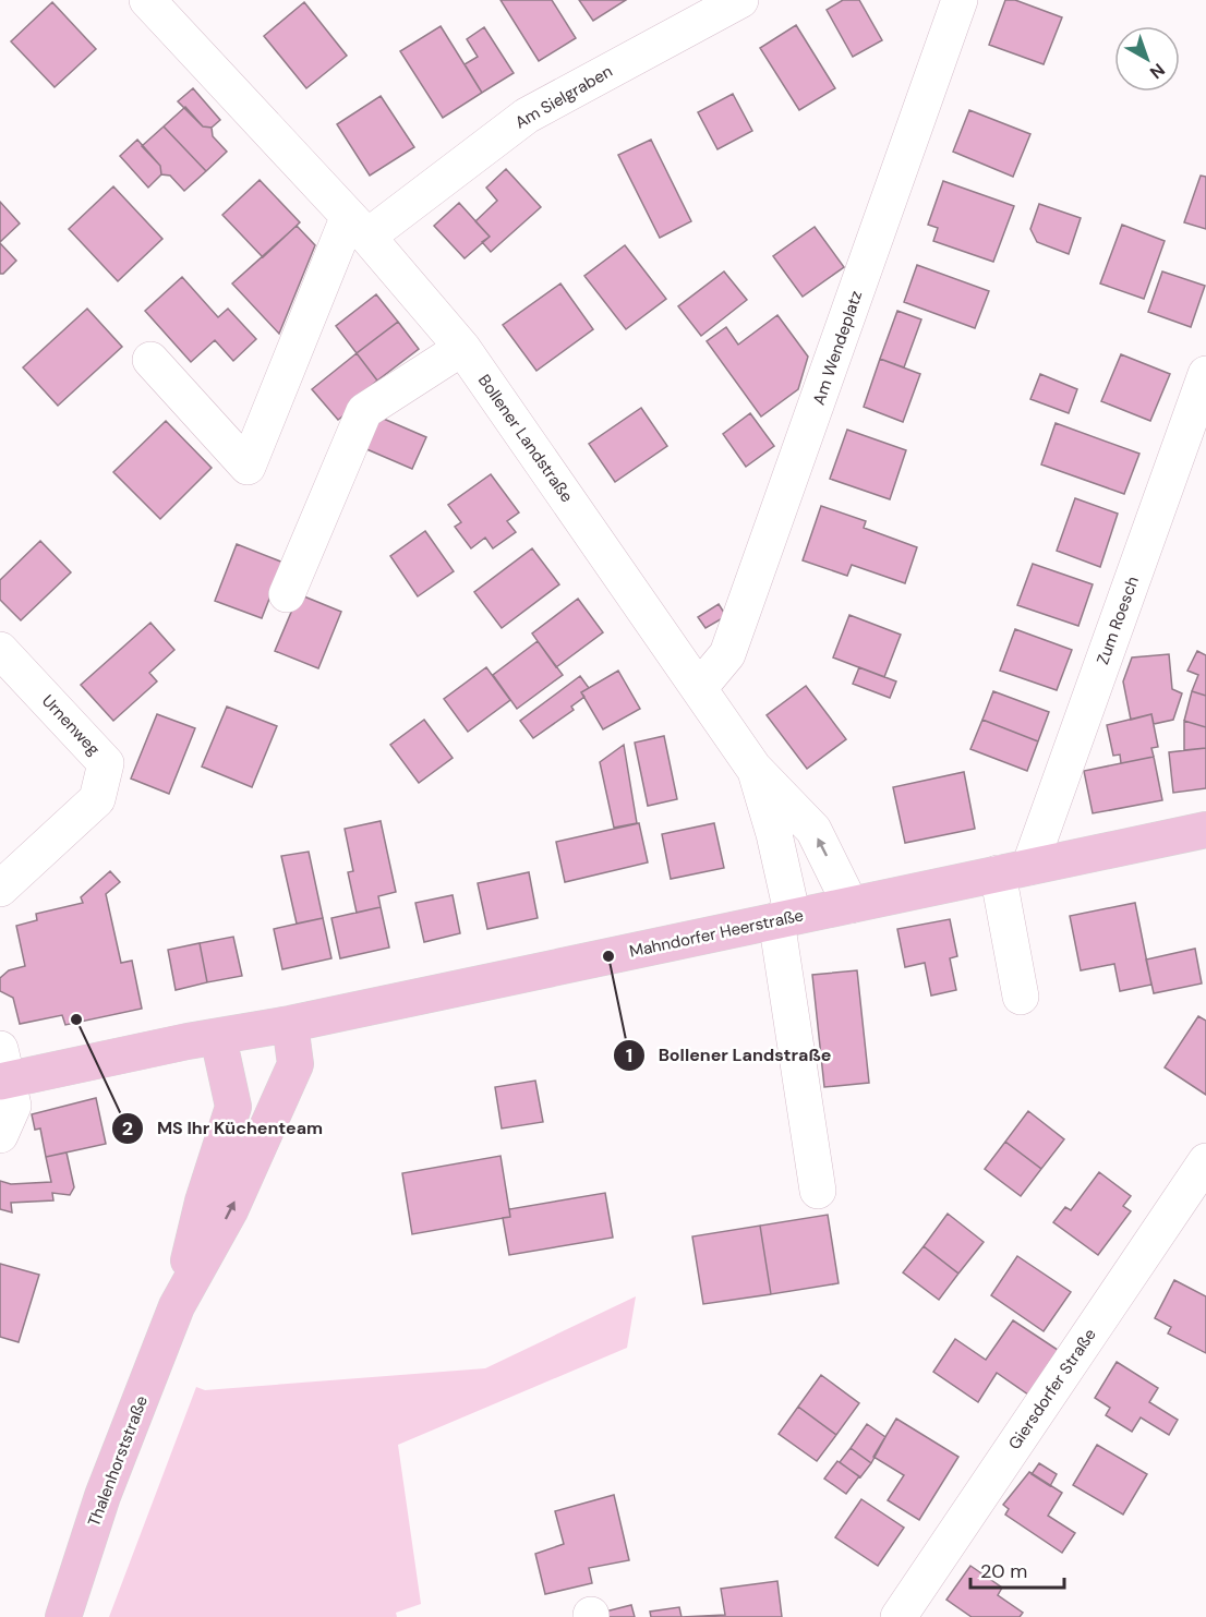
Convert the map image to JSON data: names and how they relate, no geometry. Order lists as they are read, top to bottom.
{
  "streets": {
    "main road": ["Mahndorfer Heerstraße", "Thalenhorststraße"],
    "street": [
      "Am Sielgraben",
      "Am Wendeplatz",
      "Bollener Landstraße",
      "Zum Roesch",
      "Urnenweg",
      "Giersdorfer Straße"
    ]
  },
  "crossings": [
    ["Am Sielgraben", "Bollener Landstraße"],
    ["Am Wendeplatz", "Bollener Landstraße"],
    ["Bollener Landstraße", "Mahndorfer Heerstraße"],
    ["Zum Roesch", "Mahndorfer Heerstraße"],
    ["Mahndorfer Heerstraße", "Thalenhorststraße"]
  ],
  "places": ["Bollener Landstraße", "MS Ihr Küchenteam"],
  "scale_bar": "20 m",
  "north": "bottom right"
}
